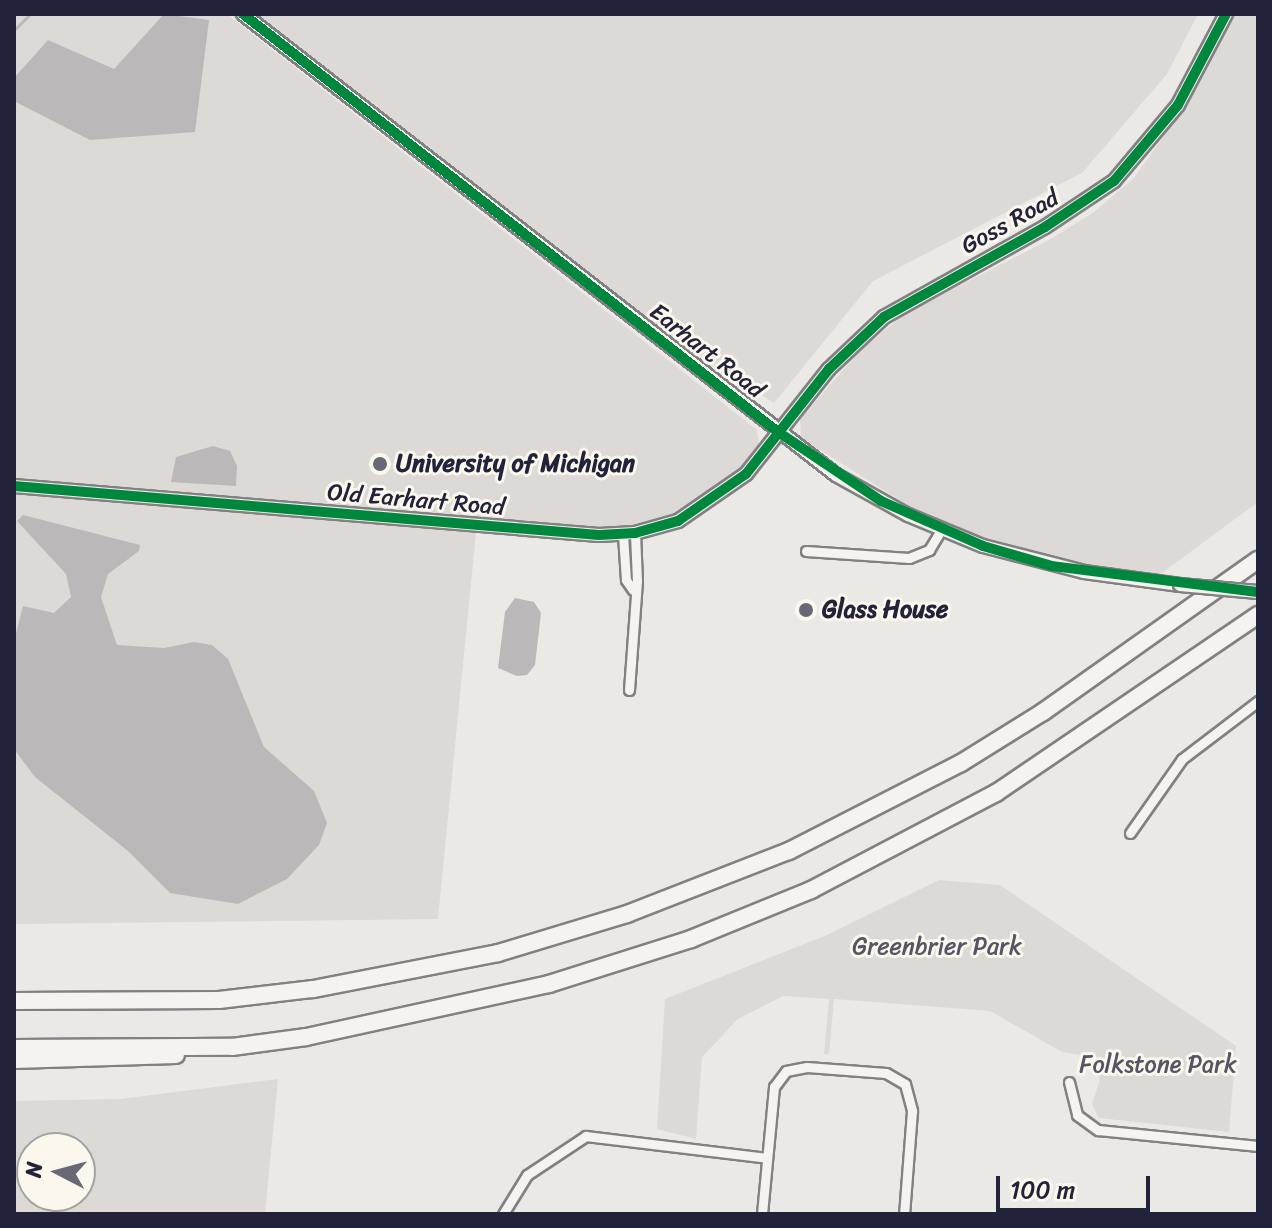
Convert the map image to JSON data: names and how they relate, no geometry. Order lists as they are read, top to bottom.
{
  "streets": {
    "street": ["Goss Road", "Earhart Road", "Old Earhart Road"]
  },
  "crossings": [
    ["Goss Road", "Earhart Road"],
    ["Goss Road", "Old Earhart Road"],
    ["Earhart Road", "Old Earhart Road"]
  ],
  "parks": ["Greenbrier Park", "Folkstone Park"],
  "places": ["University of Michigan", "Glass House"],
  "scale_bar": "100 m",
  "north": "left"
}
